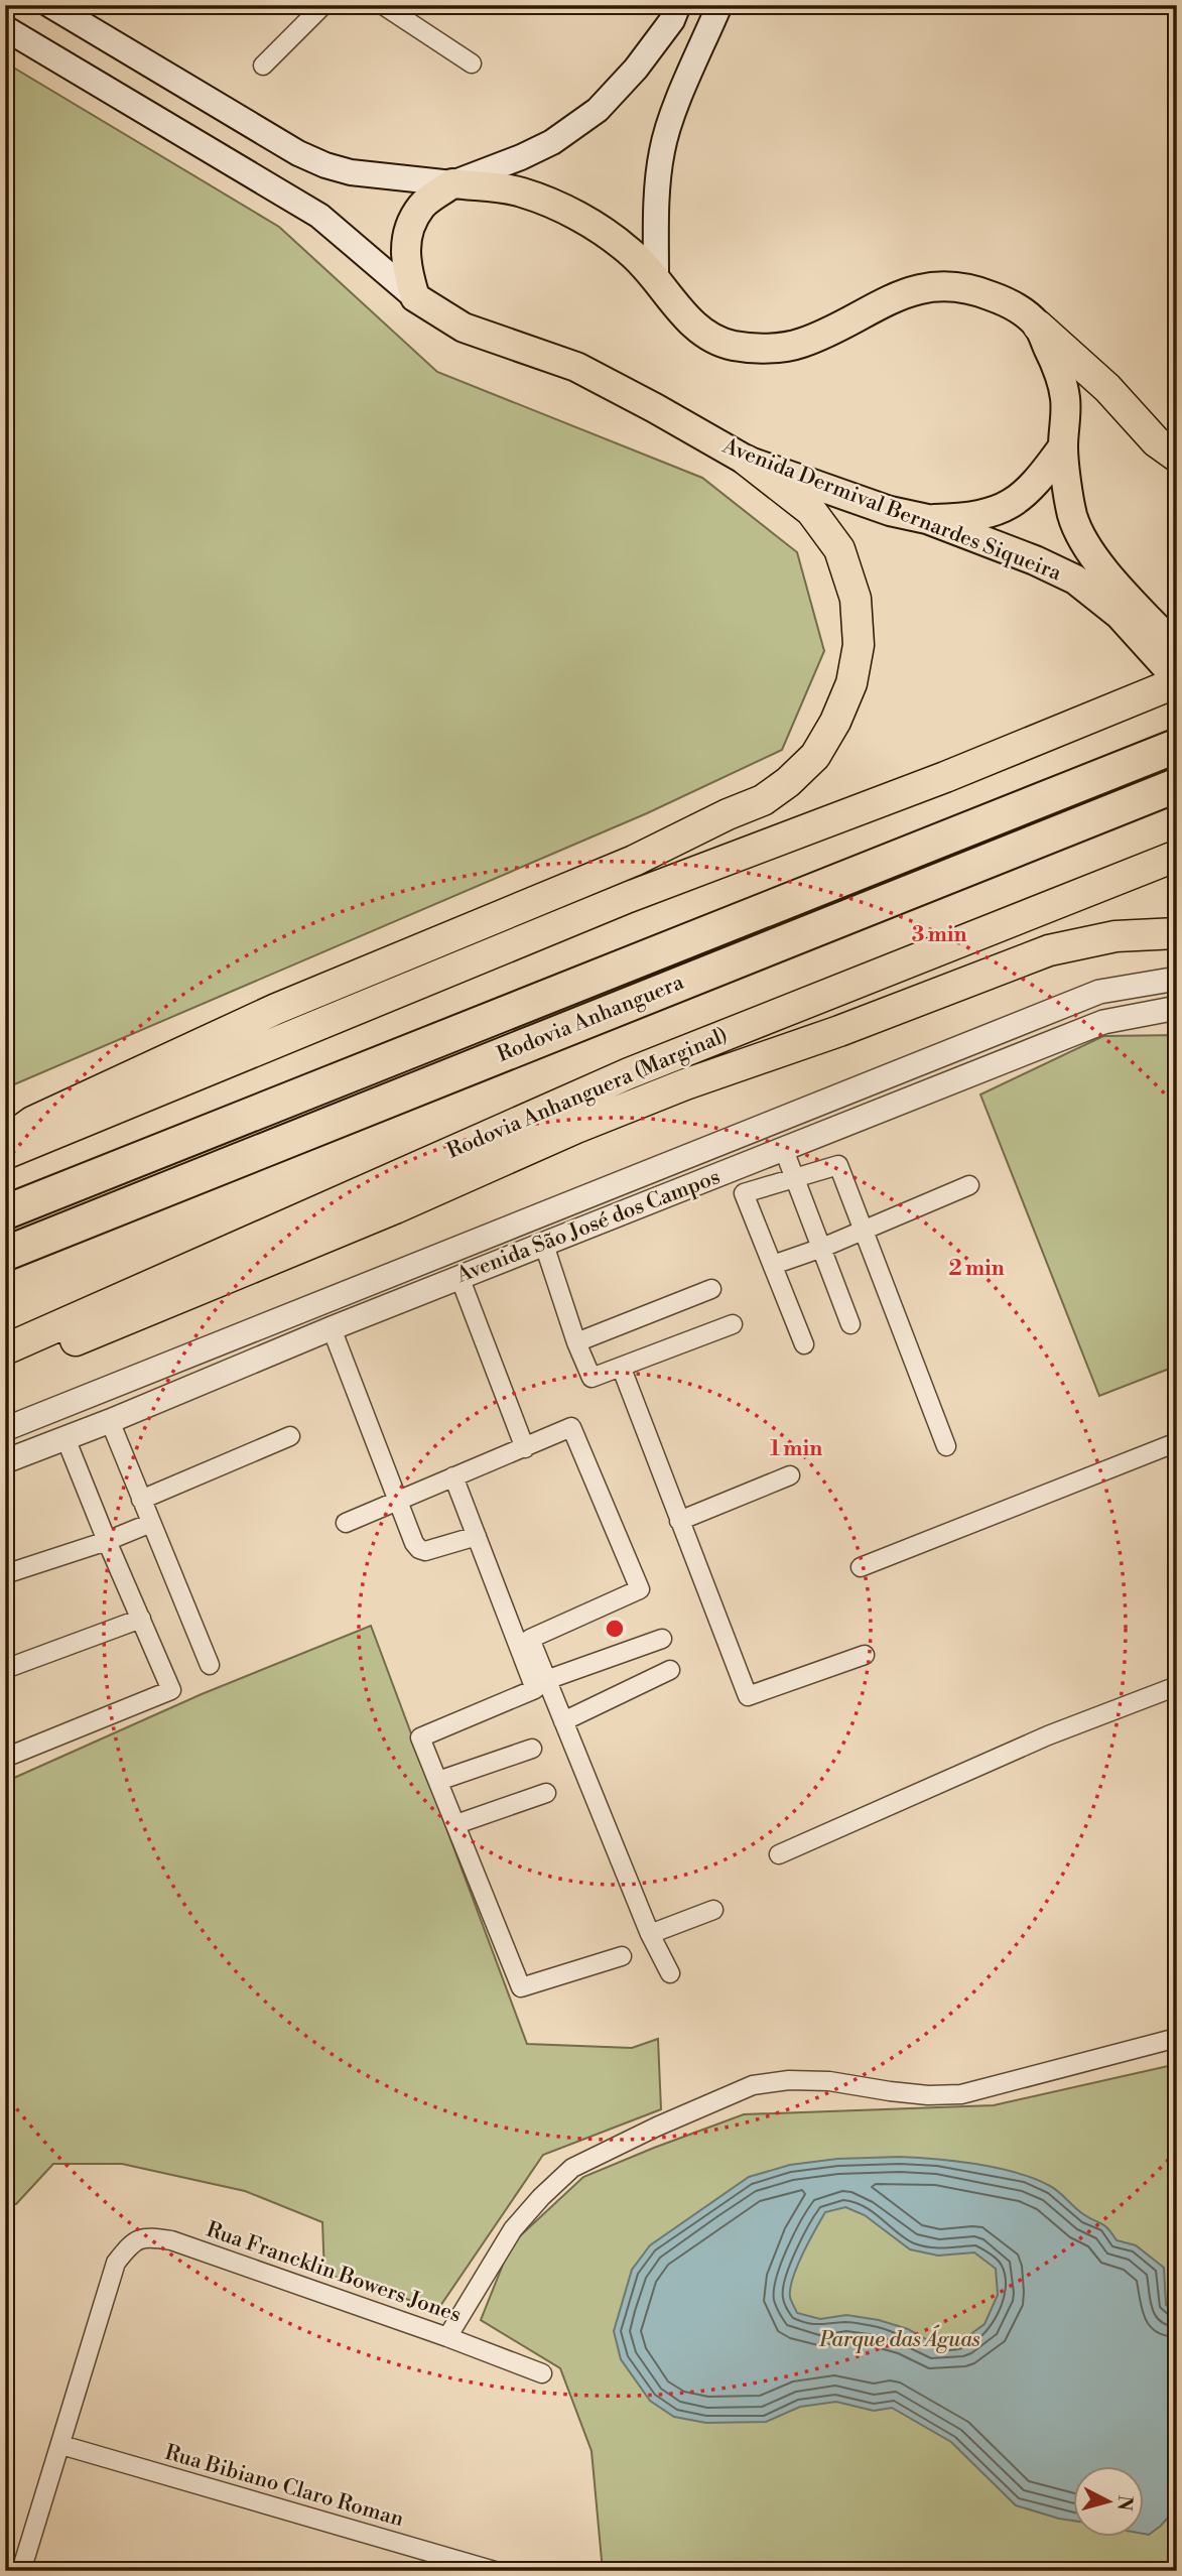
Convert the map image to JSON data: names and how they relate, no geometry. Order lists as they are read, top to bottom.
{
  "streets": {
    "highway": ["Rodovia Anhanguera", "Rodovia Anhanguera (Marginal)"],
    "main road": ["Avenida Dermival Bernardes Siqueira"],
    "street": ["Avenida São José dos Campos", "Rua Francklin Bowers Jones", "Rua Bibiano Claro Roman"]
  },
  "crossings": [
    ["Rua Francklin Bowers Jones", "Rua Bibiano Claro Roman"]
  ],
  "parks": ["Parque das Águas"],
  "north": "right",
  "rings": ["3 min", "2 min", "1 min"]
}
